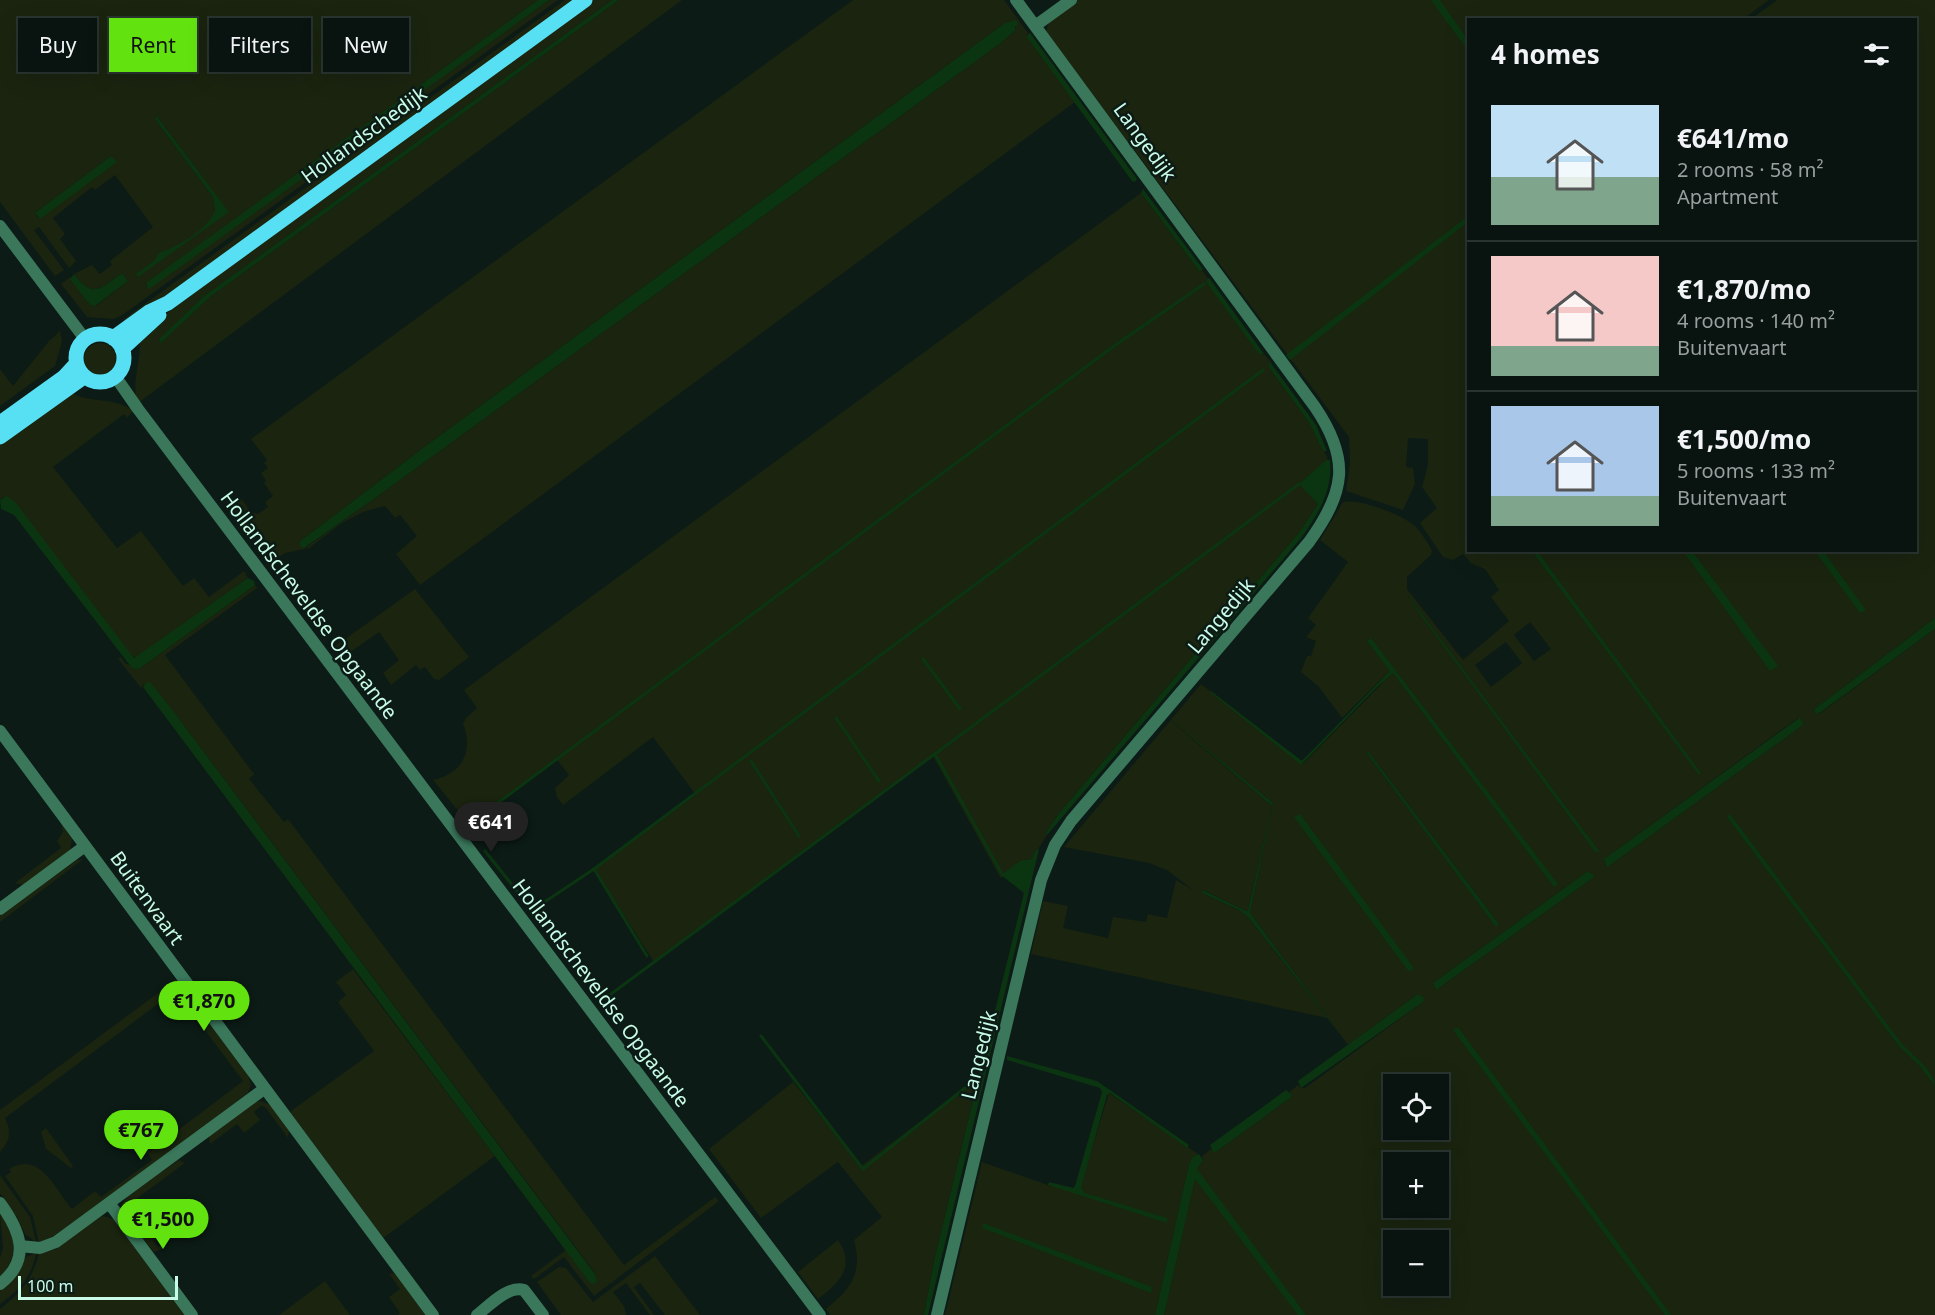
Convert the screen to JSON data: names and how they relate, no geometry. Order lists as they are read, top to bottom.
{
  "streets": {
    "main road": ["Hollandschedijk"],
    "street": ["Langedijk", "Hollandscheveldse Opgaande", "Buitenvaart"]
  },
  "crossings": [
    ["Hollandschedijk", "Hollandscheveldse Opgaande"]
  ],
  "scale_bar": "100 m",
  "page": {
    "chip": [
      "Buy",
      "Rent",
      "Filters",
      "New"
    ],
    "heading": "4 homes",
    "list": [
      {
        "name": "€641/mo",
        "note": "2 rooms · 58 m² · Apartment"
      },
      {
        "name": "€1,870/mo",
        "note": "4 rooms · 140 m² · Buitenvaart"
      },
      {
        "name": "€1,500/mo",
        "note": "5 rooms · 133 m² · Buitenvaart"
      }
    ],
    "price": [
      "€641",
      "€1,870",
      "€767",
      "€1,500"
    ],
    "map_buttons": ["+", "−"],
    "scale": "100 m"
  }
}
